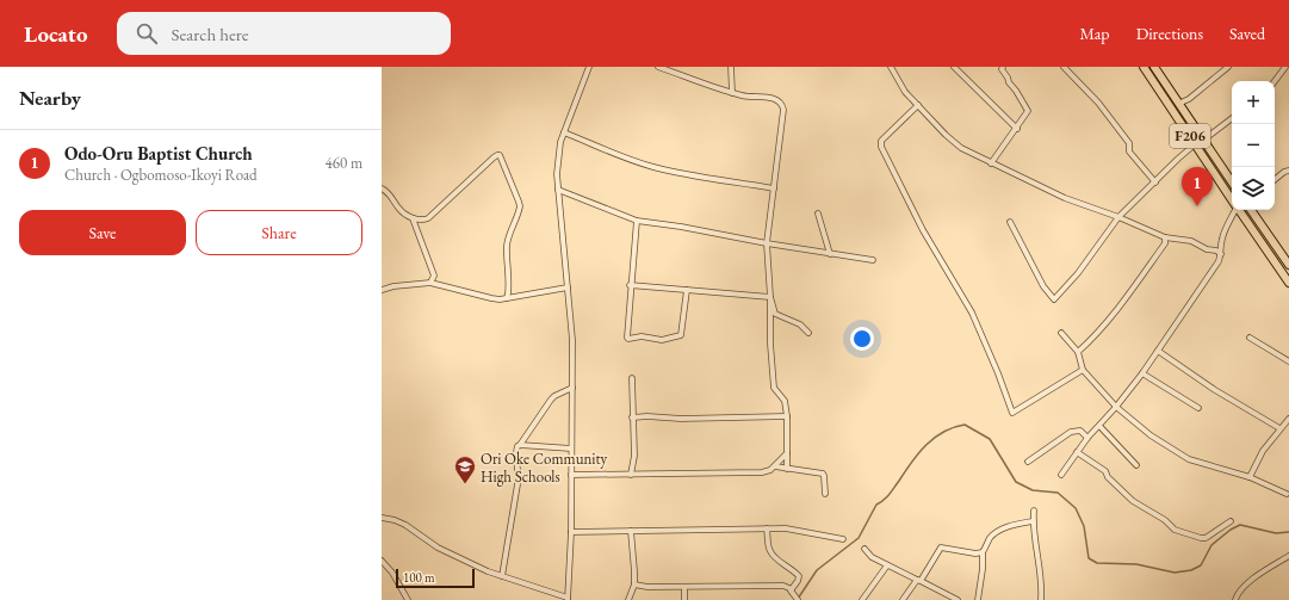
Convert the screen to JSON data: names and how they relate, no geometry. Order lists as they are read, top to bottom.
{
  "streets": {
    "main road": ["F206"]
  },
  "places": {
    "school or university": ["Ori Oke Community High Schools"]
  },
  "scale_bar": "100 m",
  "page": {
    "header": "Locato",
    "search": "Search here",
    "nav": ["Map", "Directions", "Saved"],
    "heading": "Nearby",
    "map_buttons": ["+", "−"],
    "list": [
      {
        "mark": "1",
        "name": "Odo-Oru Baptist Church",
        "note": "Church · Ogbomoso-Ikoyi Road",
        "value": "460 m"
      }
    ],
    "pins": "1",
    "buttons": ["Save", "Share"],
    "scale": "100 m"
  }
}
